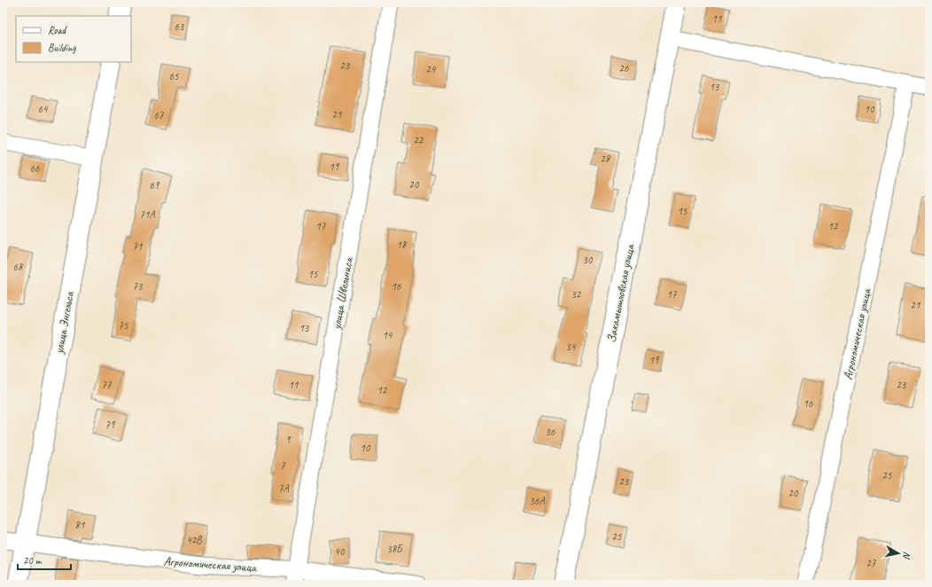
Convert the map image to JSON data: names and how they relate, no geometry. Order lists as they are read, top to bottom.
{
  "streets": {
    "street": [
      "улица Швельниса",
      "Закамышловская улица",
      "улица Энгельса",
      "Агрономическая улица"
    ]
  },
  "crossings": [
    ["улица Швельниса", "Агрономическая улица"],
    ["улица Энгельса", "Агрономическая улица"]
  ],
  "house_numbers": [
    "11",
    "63",
    "23",
    "26",
    "24",
    "65",
    "13",
    "64",
    "10",
    "21",
    "67",
    "22",
    "28",
    "19",
    "66",
    "20",
    "69",
    "15",
    "71А",
    "17",
    "12",
    "18",
    "71",
    "30",
    "68",
    "15",
    "73",
    "16",
    "32",
    "17",
    "21",
    "75",
    "13",
    "14",
    "34",
    "19",
    "77",
    "11",
    "23",
    "12",
    "16",
    "79",
    "36",
    "9",
    "10",
    "7",
    "25",
    "23",
    "7А",
    "20",
    "36А",
    "81",
    "25",
    "42В",
    "38Б",
    "40",
    "27"
  ],
  "legend": ["Road", "Building"],
  "scale_bar": "20 m",
  "north": "right"
}
